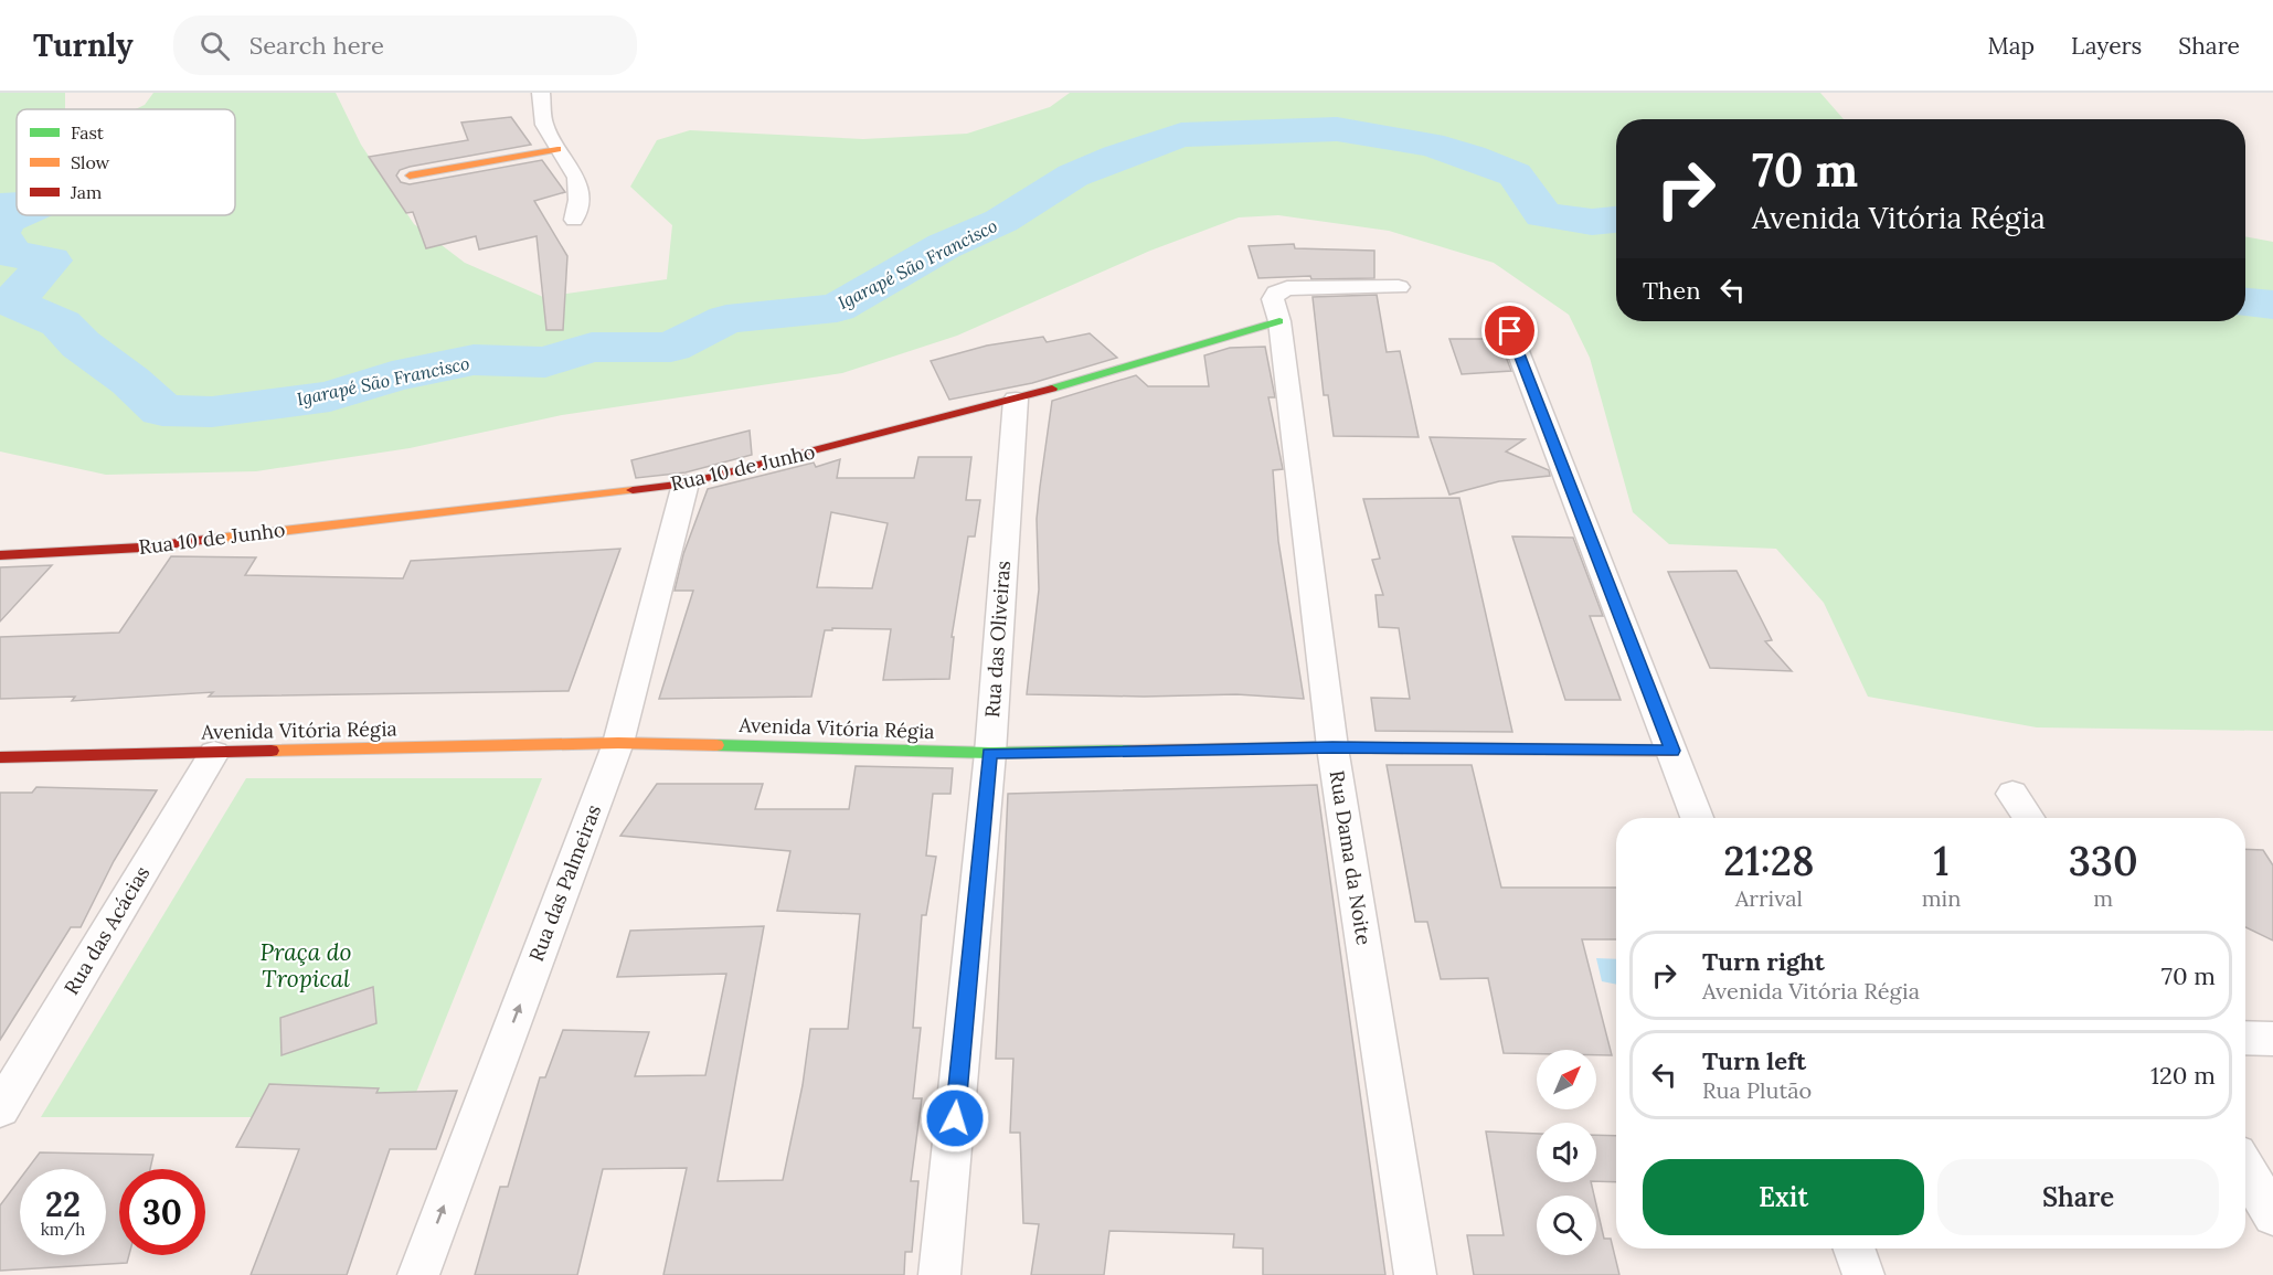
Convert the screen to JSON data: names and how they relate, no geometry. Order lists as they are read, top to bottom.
{
  "streets": {
    "street": [
      "Rua 10 de Junho",
      "Rua das Oliveiras",
      "Avenida Vitória Régia",
      "Rua Dama da Noite",
      "Rua das Palmeiras",
      "Rua das Acácias"
    ]
  },
  "crossings": [
    ["Rua 10 de Junho", "Rua das Oliveiras"],
    ["Rua 10 de Junho", "Rua Dama da Noite"],
    ["Rua 10 de Junho", "Rua das Palmeiras"],
    ["Rua das Oliveiras", "Avenida Vitória Régia"],
    ["Avenida Vitória Régia", "Rua Dama da Noite"],
    ["Avenida Vitória Régia", "Rua das Palmeiras"],
    ["Avenida Vitória Régia", "Rua das Acácias"]
  ],
  "one_way": ["Rua das Palmeiras"],
  "water": ["Igarapé São Francisco"],
  "parks": ["Praça do Tropical"],
  "legend": ["Fast", "Slow", "Jam"],
  "north": "top right",
  "page": {
    "header": "Turnly",
    "search": "Search here",
    "nav": ["Map", "Layers", "Share"],
    "turn": ["70 m", "Avenida Vitória Régia"],
    "then": "Then",
    "eta": [
      "21:28",
      "Arrival",
      "1",
      "min",
      "330",
      "m"
    ],
    "list": [
      {
        "name": "Turn right",
        "note": "Avenida Vitória Régia",
        "value": "70 m"
      },
      {
        "name": "Turn left",
        "note": "Rua Plutão",
        "value": "120 m"
      }
    ],
    "buttons": ["Exit", "Share"],
    "speed": "22 km/h",
    "limit": "30"
  }
}
